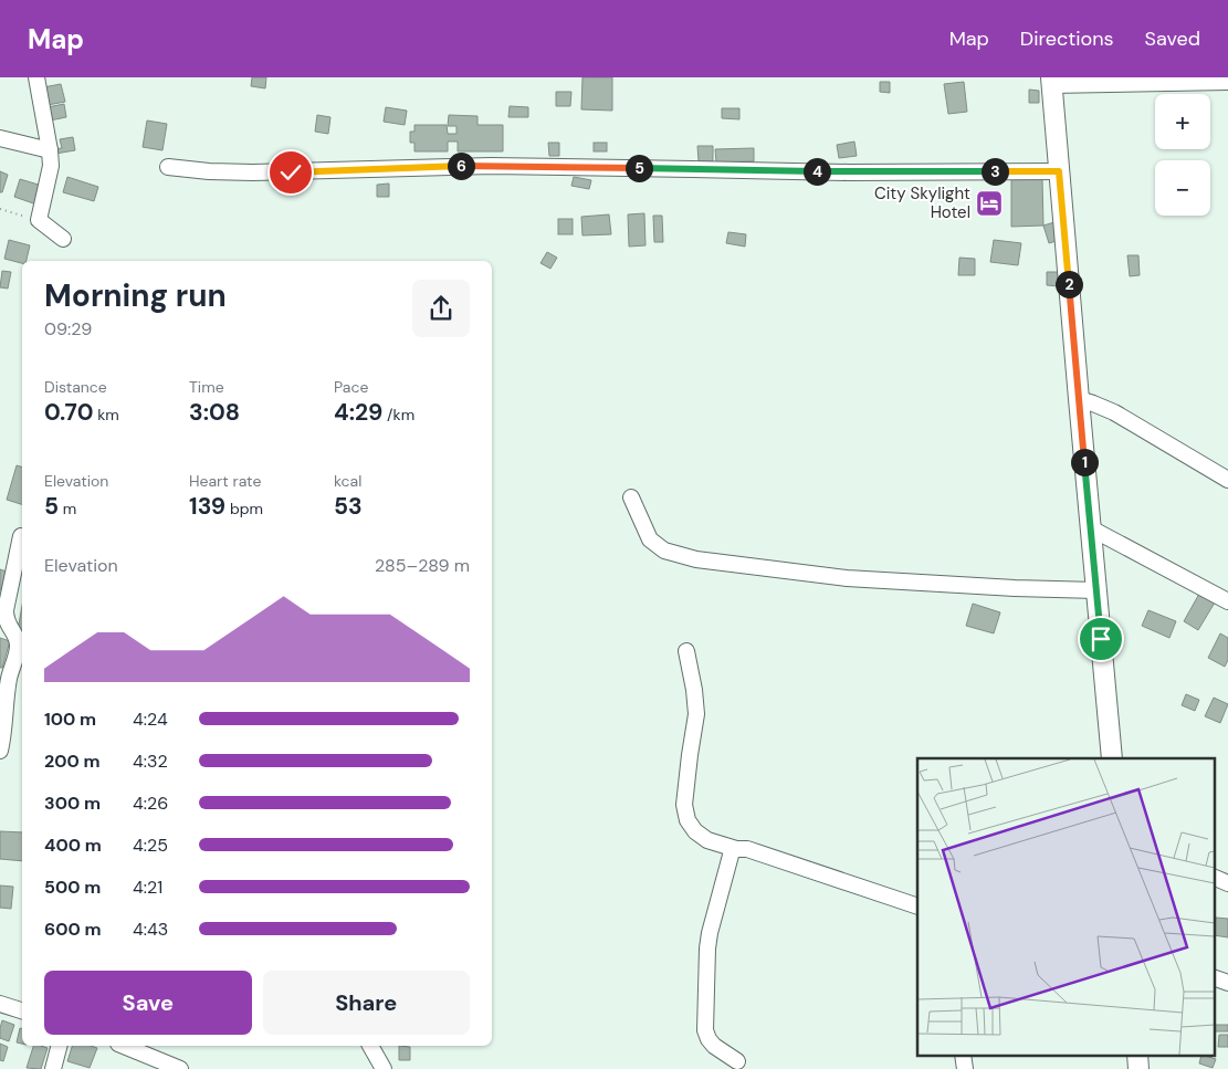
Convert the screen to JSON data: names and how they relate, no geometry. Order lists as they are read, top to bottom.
{
  "places": {
    "hotel": ["City Skylight Hotel"]
  },
  "page": {
    "header": "Map",
    "nav": ["Map", "Directions", "Saved"],
    "map_buttons": ["+", "−"],
    "pins": [
      "6",
      "5",
      "3",
      "4",
      "2",
      "1"
    ],
    "heading": ["Morning run", "09:29"],
    "stats": [
      ["Distance", "0.70 km"],
      ["Time", "3:08"],
      ["Pace", "4:29 /km"],
      ["Elevation", "5 m"],
      ["Heart rate", "139 bpm"],
      ["kcal", "53"]
    ],
    "chart": ["Elevation", "285–289 m"],
    "list": [
      {
        "name": "100 m",
        "note": "4:24"
      },
      {
        "name": "200 m",
        "note": "4:32"
      },
      {
        "name": "300 m",
        "note": "4:26"
      },
      {
        "name": "400 m",
        "note": "4:25"
      },
      {
        "name": "500 m",
        "note": "4:21"
      },
      {
        "name": "600 m",
        "note": "4:43"
      }
    ],
    "buttons": ["Save", "Share"]
  }
}
